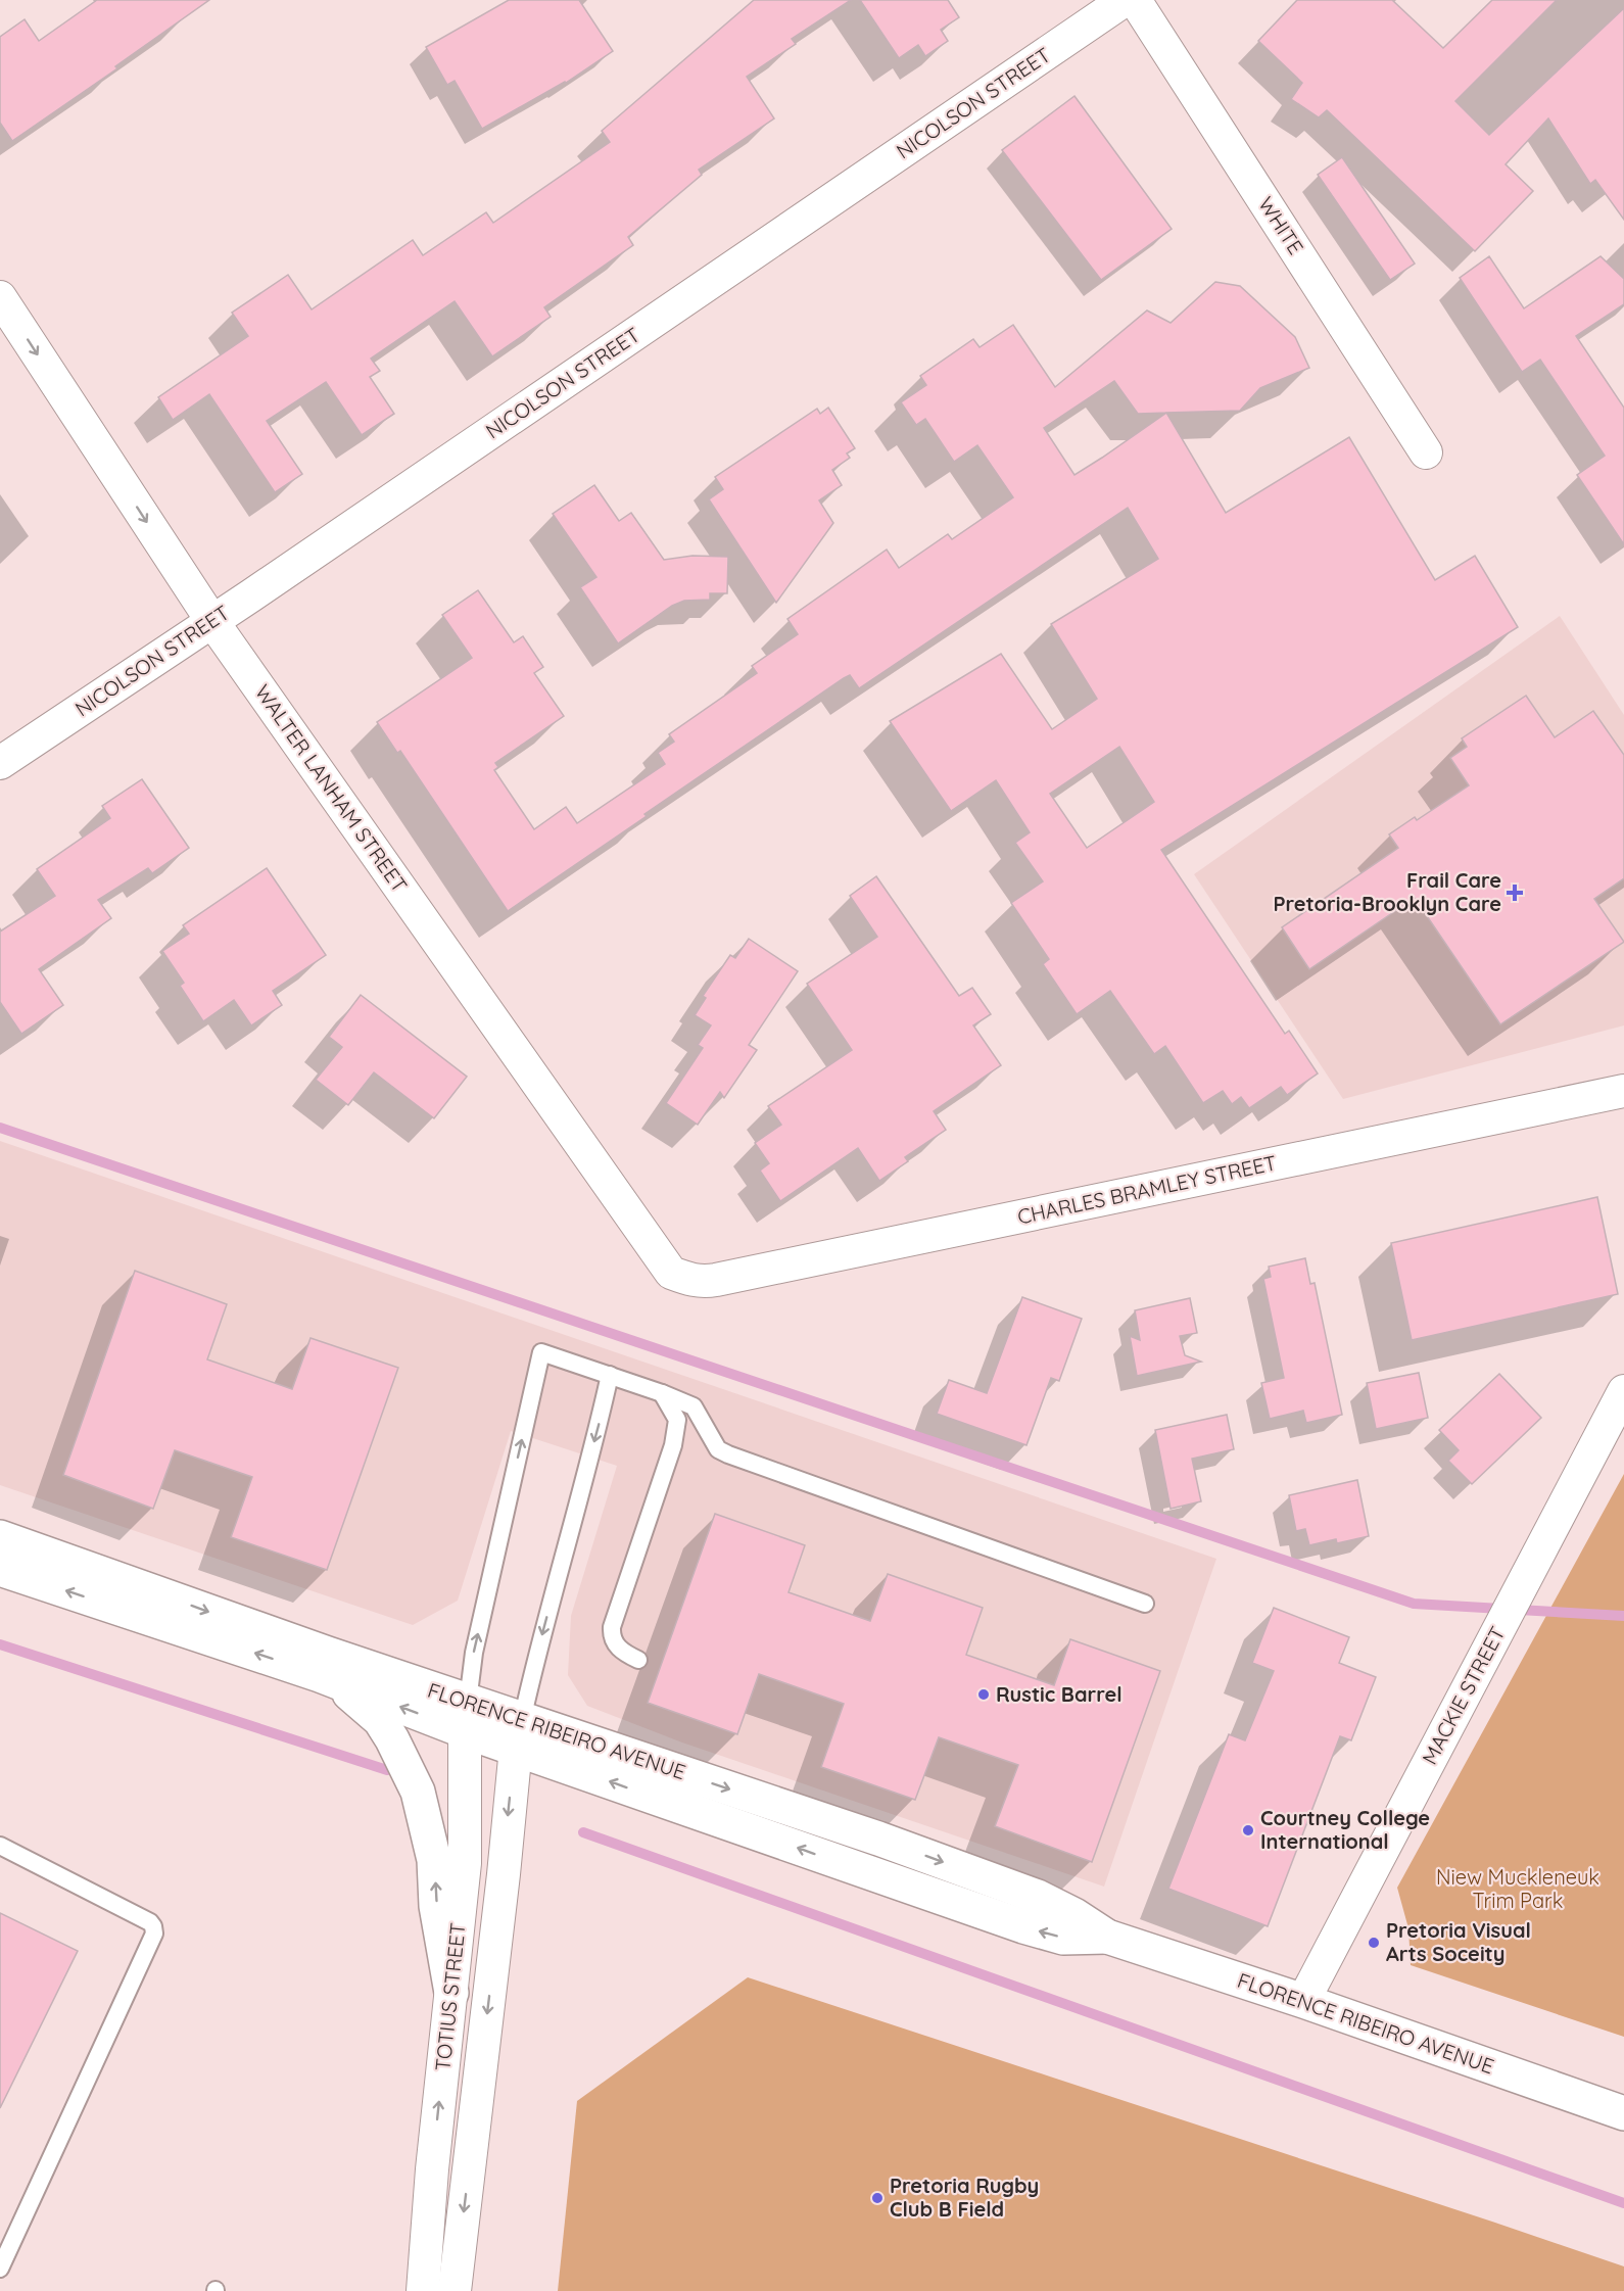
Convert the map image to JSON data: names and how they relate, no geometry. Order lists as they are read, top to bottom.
{
  "streets": {
    "main road": ["FLORENCE RIBEIRO AVENUE"],
    "street": [
      "NICOLSON STREET",
      "WHITE",
      "WALTER LANHAM STREET",
      "CHARLES BRAMLEY STREET",
      "MACKIE STREET",
      "TOTIUS STREET"
    ]
  },
  "crossings": [
    ["NICOLSON STREET", "WALTER LANHAM STREET"],
    ["WALTER LANHAM STREET", "CHARLES BRAMLEY STREET"],
    ["MACKIE STREET", "FLORENCE RIBEIRO AVENUE"],
    ["FLORENCE RIBEIRO AVENUE", "TOTIUS STREET"]
  ],
  "parks": ["Niew Muckleneuk Trim Park"],
  "places": {
    "health": ["Frail Care Pretoria-Brooklyn Care"],
    "other": [
      "Rustic Barrel",
      "Courtney College International",
      "Pretoria Visual Arts Soceity",
      "Pretoria Rugby Club B Field"
    ]
  }
}
